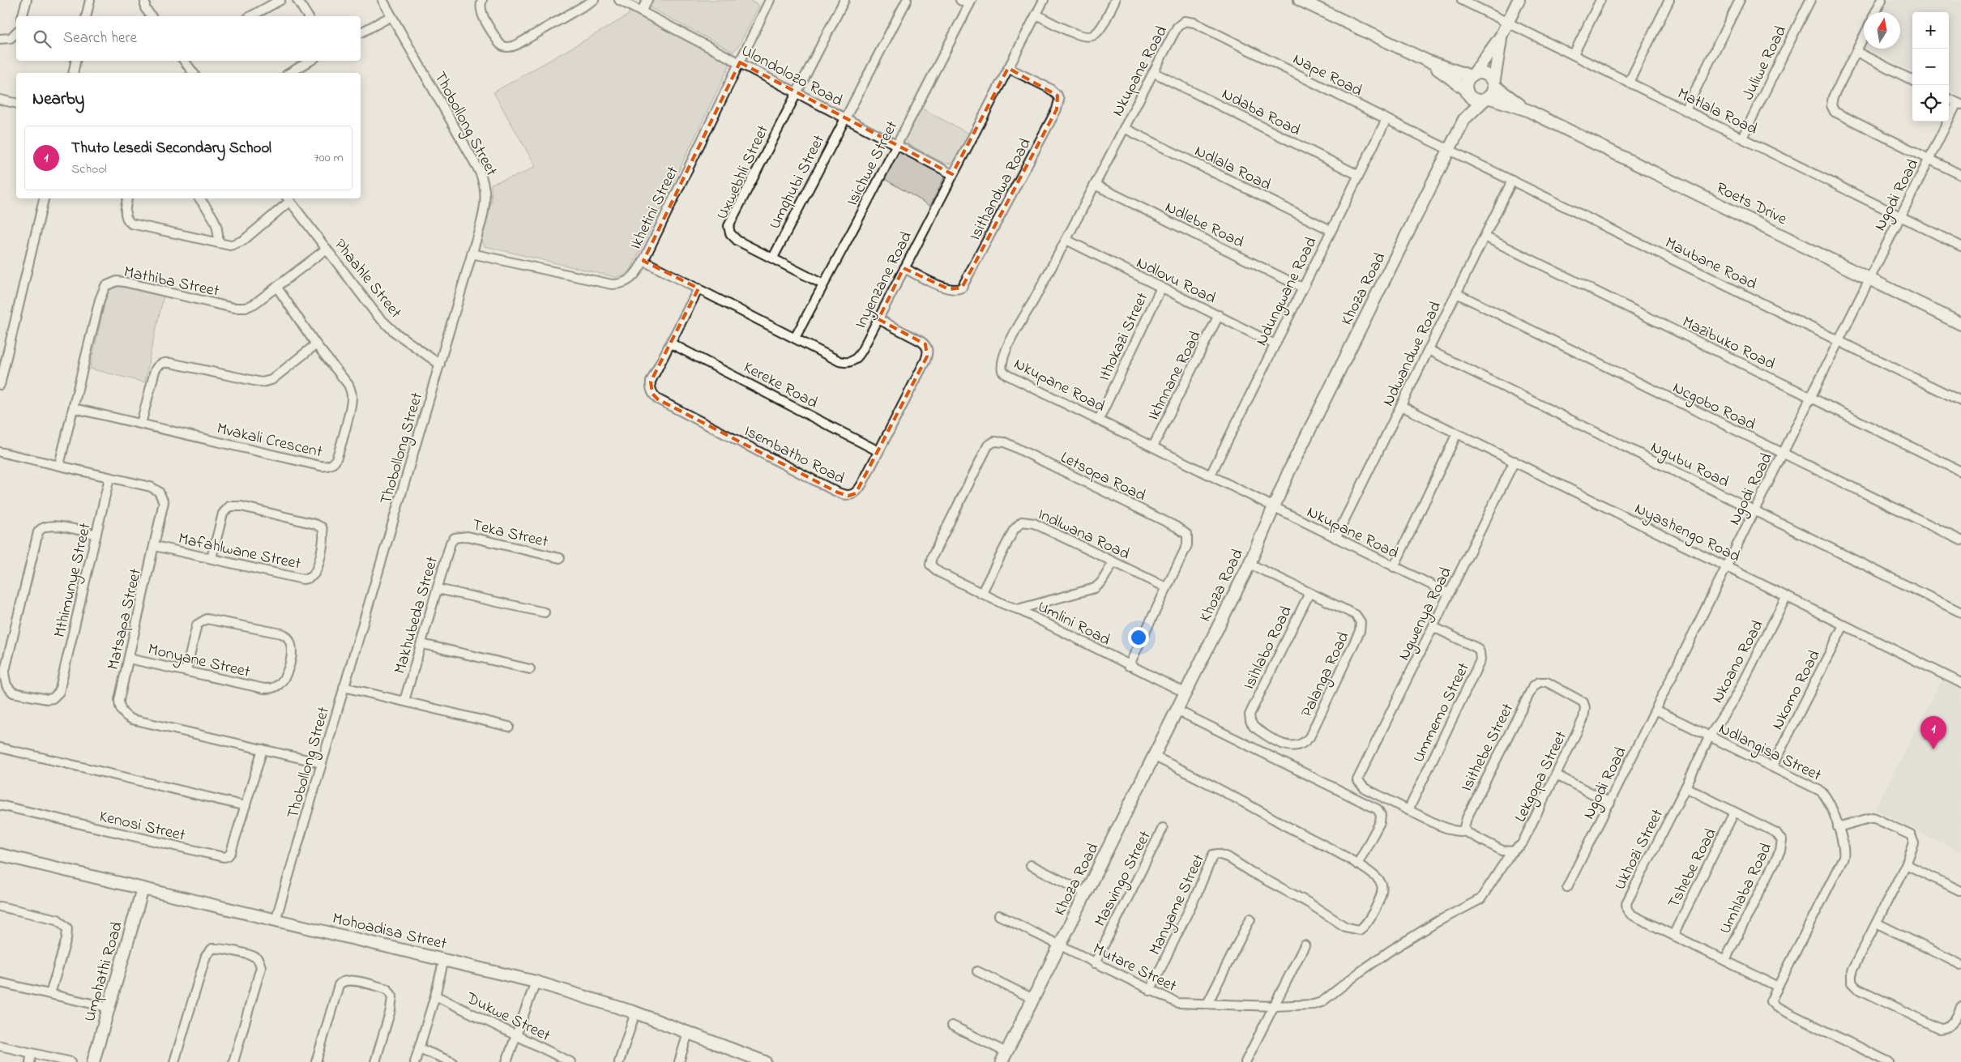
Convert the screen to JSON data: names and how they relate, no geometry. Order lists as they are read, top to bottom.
{
  "streets": {
    "street": [
      "Juliwe Road",
      "Nkupane Road",
      "Nape Road",
      "Ulondolozo Road",
      "Matlala Road",
      "Ndaba Road",
      "Thobollong Street",
      "Isichwe Street",
      "Ndlala Road",
      "Uxwebhli Street",
      "Umqhubi Street",
      "Isithandwa Road",
      "Ngodi Road",
      "Roets Drive",
      "Ikhetini Street",
      "Ndlebe Road",
      "Maubane Road",
      "Phaahle Street",
      "Inyenzane Road",
      "Ndlovu Road",
      "Mathiba Street",
      "Khoza Road",
      "Ndungwane Road",
      "Ithokazi Street",
      "Mazibuko Road",
      "Ndwandwe Road",
      "Ikhnnane Road",
      "Kereke Road",
      "Ncgobo Road",
      "Mvakali Crescent",
      "Isembatho Road",
      "Ngubu Road",
      "Letsopa Road",
      "Nyashengo Road",
      "Teka Street",
      "Indlwana Road",
      "Mafahlwane Street",
      "Mthimunye Street",
      "Ngwenya Road",
      "Makhubeda Street",
      "Matsapa Street",
      "Umlini Road",
      "Isihlabo Road",
      "Monyane Street",
      "Nkoano Road",
      "Palanga Road",
      "Nkomo Road",
      "Ummemo Street",
      "Isithebe Street",
      "Ndlangisa Street",
      "Lekgopa Street",
      "Kenosi Street",
      "Ukhozi Street",
      "Tshebe Road",
      "Masvingo Street",
      "Umhlaba Road",
      "Manyame Street",
      "Mohoadisa Street",
      "Mutare Street",
      "Umphathi Road",
      "Dukwe Street"
    ]
  },
  "crossings": [
    ["Juliwe Road", "Matlala Road"],
    ["Nkupane Road", "Nape Road"],
    ["Nkupane Road", "Ndaba Road"],
    ["Nkupane Road", "Ndlala Road"],
    ["Nkupane Road", "Ndlebe Road"],
    ["Nkupane Road", "Ndlovu Road"],
    ["Nkupane Road", "Khoza Road"],
    ["Nkupane Road", "Ndungwane Road"],
    ["Nkupane Road", "Ithokazi Street"],
    ["Nkupane Road", "Ndwandwe Road"],
    ["Nkupane Road", "Ikhnnane Road"],
    ["Nkupane Road", "Ngwenya Road"],
    ["Nape Road", "Maubane Road"],
    ["Nape Road", "Khoza Road"],
    ["Nape Road", "Ndungwane Road"],
    ["Ulondolozo Road", "Isichwe Street"],
    ["Ulondolozo Road", "Uxwebhli Street"],
    ["Ulondolozo Road", "Umqhubi Street"],
    ["Ulondolozo Road", "Ikhetini Street"],
    ["Ulondolozo Road", "Inyenzane Road"],
    ["Matlala Road", "Ngodi Road"],
    ["Ndaba Road", "Ndungwane Road"],
    ["Thobollong Street", "Ikhetini Street"],
    ["Thobollong Street", "Phaahle Street"],
    ["Thobollong Street", "Matsapa Street"],
    ["Thobollong Street", "Mohoadisa Street"],
    ["Isichwe Street", "Uxwebhli Street"],
    ["Isichwe Street", "Inyenzane Road"],
    ["Ndlala Road", "Ndungwane Road"],
    ["Uxwebhli Street", "Umqhubi Street"],
    ["Isithandwa Road", "Inyenzane Road"],
    ["Ngodi Road", "Roets Drive"],
    ["Ngodi Road", "Maubane Road"],
    ["Ngodi Road", "Mazibuko Road"],
    ["Ngodi Road", "Ncgobo Road"],
    ["Ngodi Road", "Ngubu Road"],
    ["Ngodi Road", "Nyashengo Road"],
    ["Ngodi Road", "Ndlangisa Street"],
    ["Roets Drive", "Khoza Road"],
    ["Ikhetini Street", "Inyenzane Road"],
    ["Ndlebe Road", "Ndungwane Road"],
    ["Maubane Road", "Khoza Road"],
    ["Maubane Road", "Ndwandwe Road"],
    ["Phaahle Street", "Mathiba Street"],
    ["Inyenzane Road", "Isembatho Road"],
    ["Ndlovu Road", "Ndungwane Road"],
    ["Ndlovu Road", "Ithokazi Street"],
    ["Ndlovu Road", "Ikhnnane Road"],
    ["Mathiba Street", "Mvakali Crescent"],
    ["Mathiba Street", "Matsapa Street"],
    ["Khoza Road", "Umlini Road"],
    ["Khoza Road", "Palanga Road"],
    ["Khoza Road", "Mutare Street"],
    ["Mazibuko Road", "Ndwandwe Road"],
    ["Ndwandwe Road", "Ncgobo Road"],
    ["Ndwandwe Road", "Ngubu Road"],
    ["Ndwandwe Road", "Nyashengo Road"],
    ["Kereke Road", "Isembatho Road"],
    ["Letsopa Road", "Indlwana Road"],
    ["Letsopa Road", "Umlini Road"],
    ["Nyashengo Road", "Ngwenya Road"],
    ["Nyashengo Road", "Nkoano Road"],
    ["Nyashengo Road", "Nkomo Road"],
    ["Teka Street", "Makhubeda Street"],
    ["Indlwana Road", "Umlini Road"],
    ["Mafahlwane Street", "Matsapa Street"],
    ["Mthimunye Street", "Matsapa Street"],
    ["Ngwenya Road", "Ummemo Street"],
    ["Matsapa Street", "Monyane Street"],
    ["Matsapa Street", "Kenosi Street"],
    ["Isihlabo Road", "Palanga Road"],
    ["Nkoano Road", "Ndlangisa Street"],
    ["Nkoano Road", "Ukhozi Street"],
    ["Nkomo Road", "Ndlangisa Street"],
    ["Isithebe Street", "Lekgopa Street"],
    ["Ndlangisa Street", "Ukhozi Street"],
    ["Lekgopa Street", "Mutare Street"],
    ["Ukhozi Street", "Tshebe Road"],
    ["Ukhozi Street", "Umhlaba Road"],
    ["Tshebe Road", "Umhlaba Road"],
    ["Masvingo Street", "Mutare Street"],
    ["Manyame Street", "Mutare Street"],
    ["Mohoadisa Street", "Umphathi Road"]
  ],
  "north": "top",
  "page": {
    "map_buttons": ["+", "−"],
    "search": "Search here",
    "heading": "Nearby",
    "list": [
      {
        "mark": "1",
        "name": "Thuto Lesedi Secondary School",
        "note": "School",
        "value": "700 m"
      }
    ],
    "pins": "1"
  }
}
